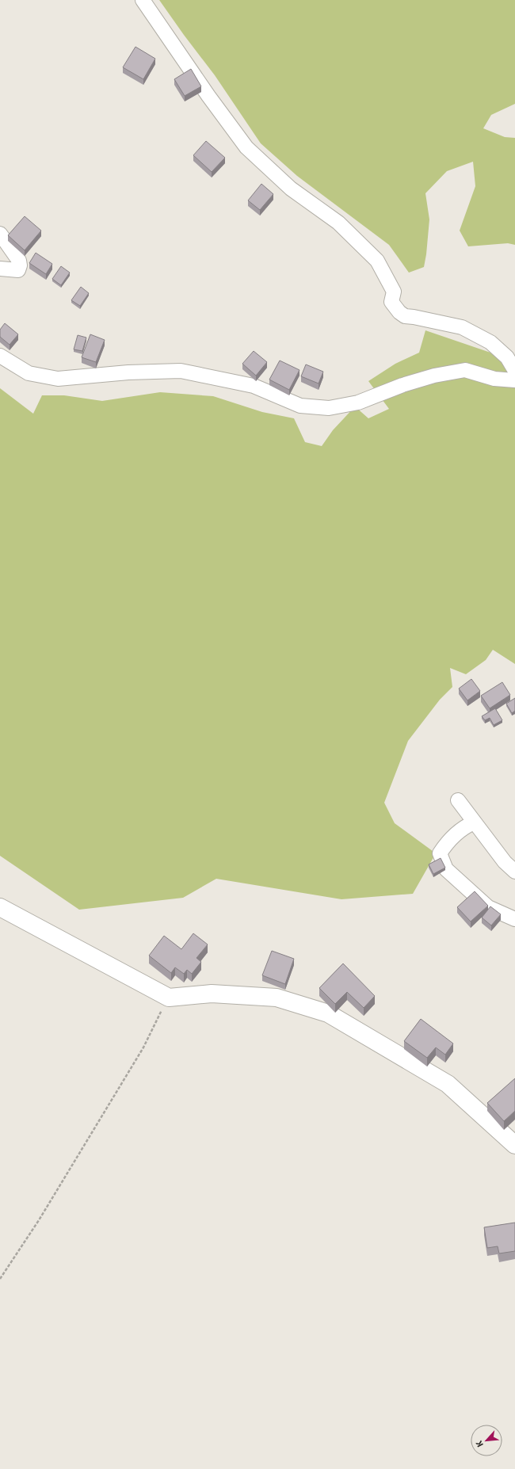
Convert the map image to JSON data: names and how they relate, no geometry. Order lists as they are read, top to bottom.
{
  "north": "bottom left"
}
